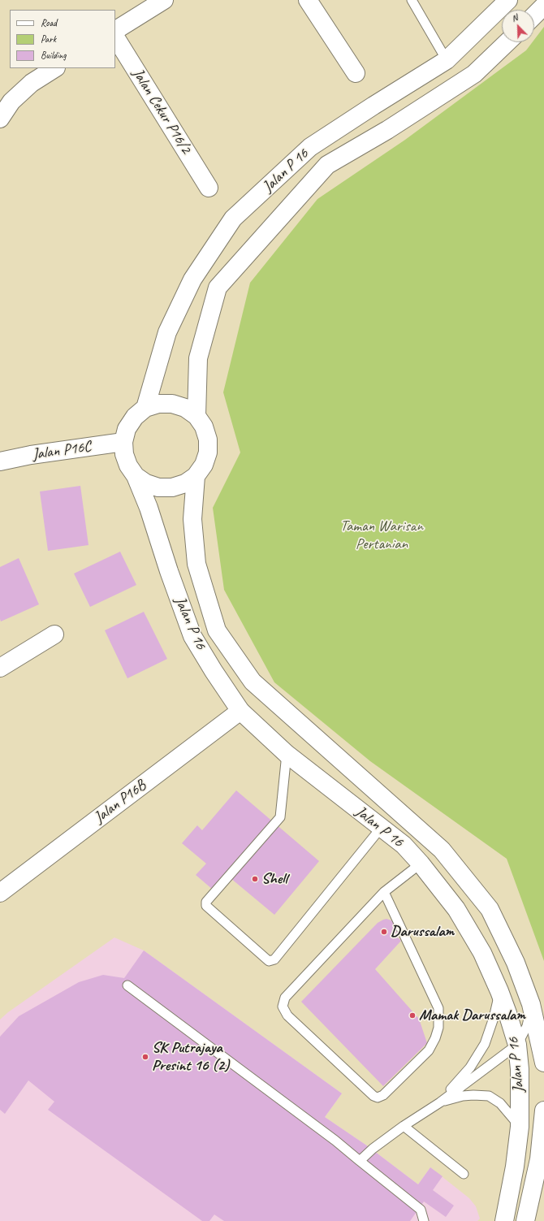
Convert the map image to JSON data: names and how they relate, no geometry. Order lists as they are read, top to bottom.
{
  "streets": {
    "street": [
      "Jalan Cekur P16/2",
      "Jalan P 16",
      "Jalan P16C",
      "Jalan P16B"
    ]
  },
  "crossings": [
    ["Jalan P 16", "Jalan P16C"],
    ["Jalan P 16", "Jalan P16B"]
  ],
  "parks": ["Taman Warisan Pertanian"],
  "places": [
    "Shell",
    "Darussalam",
    "Mamak Darussalam",
    "SK Putrajaya Presint 16 (2)"
  ],
  "legend": ["Road", "Park", "Building"],
  "north": "top left"
}
